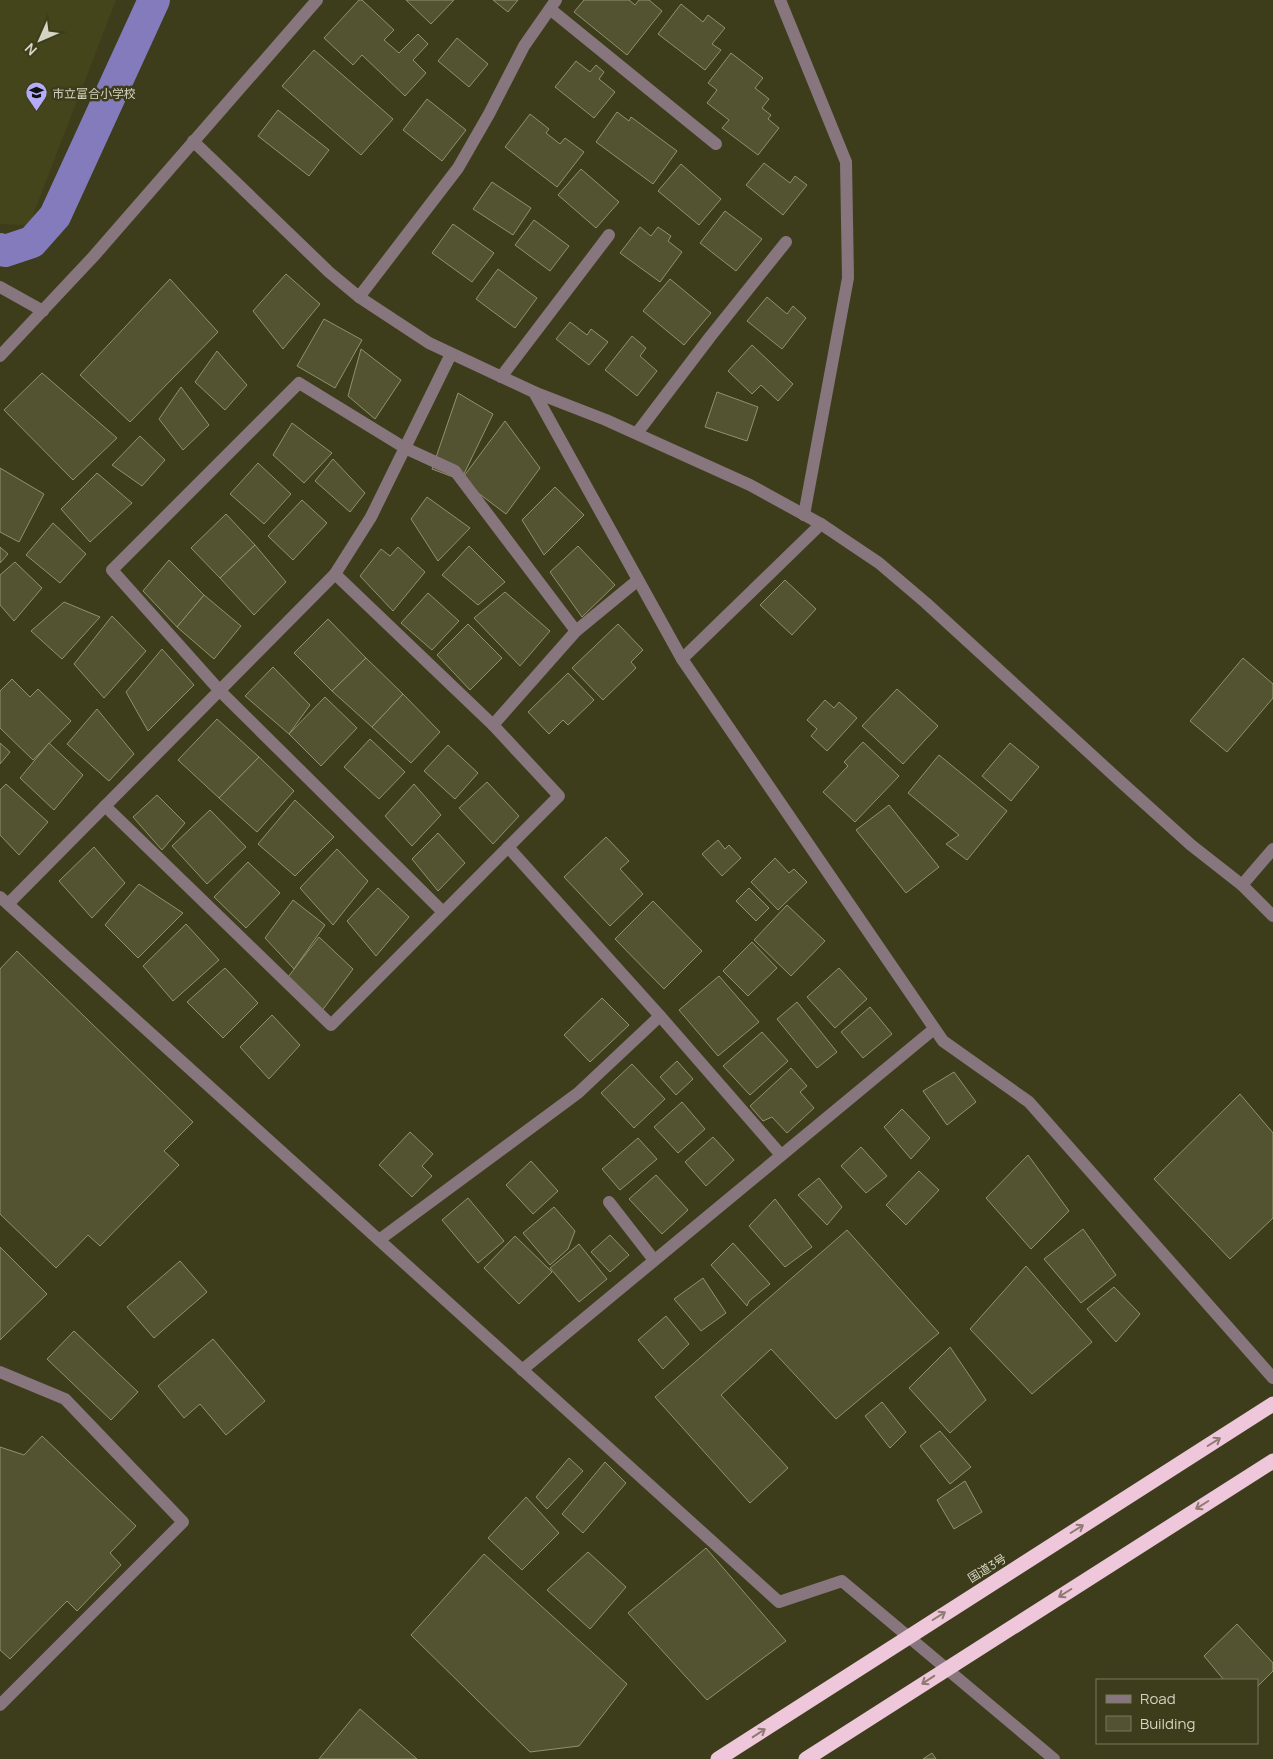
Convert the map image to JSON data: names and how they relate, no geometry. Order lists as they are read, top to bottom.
{
  "streets": {
    "highway": ["国道3号"]
  },
  "places": {
    "school or university": ["市立富合小学校"]
  },
  "legend": ["Road", "Building"],
  "north": "bottom left"
}
